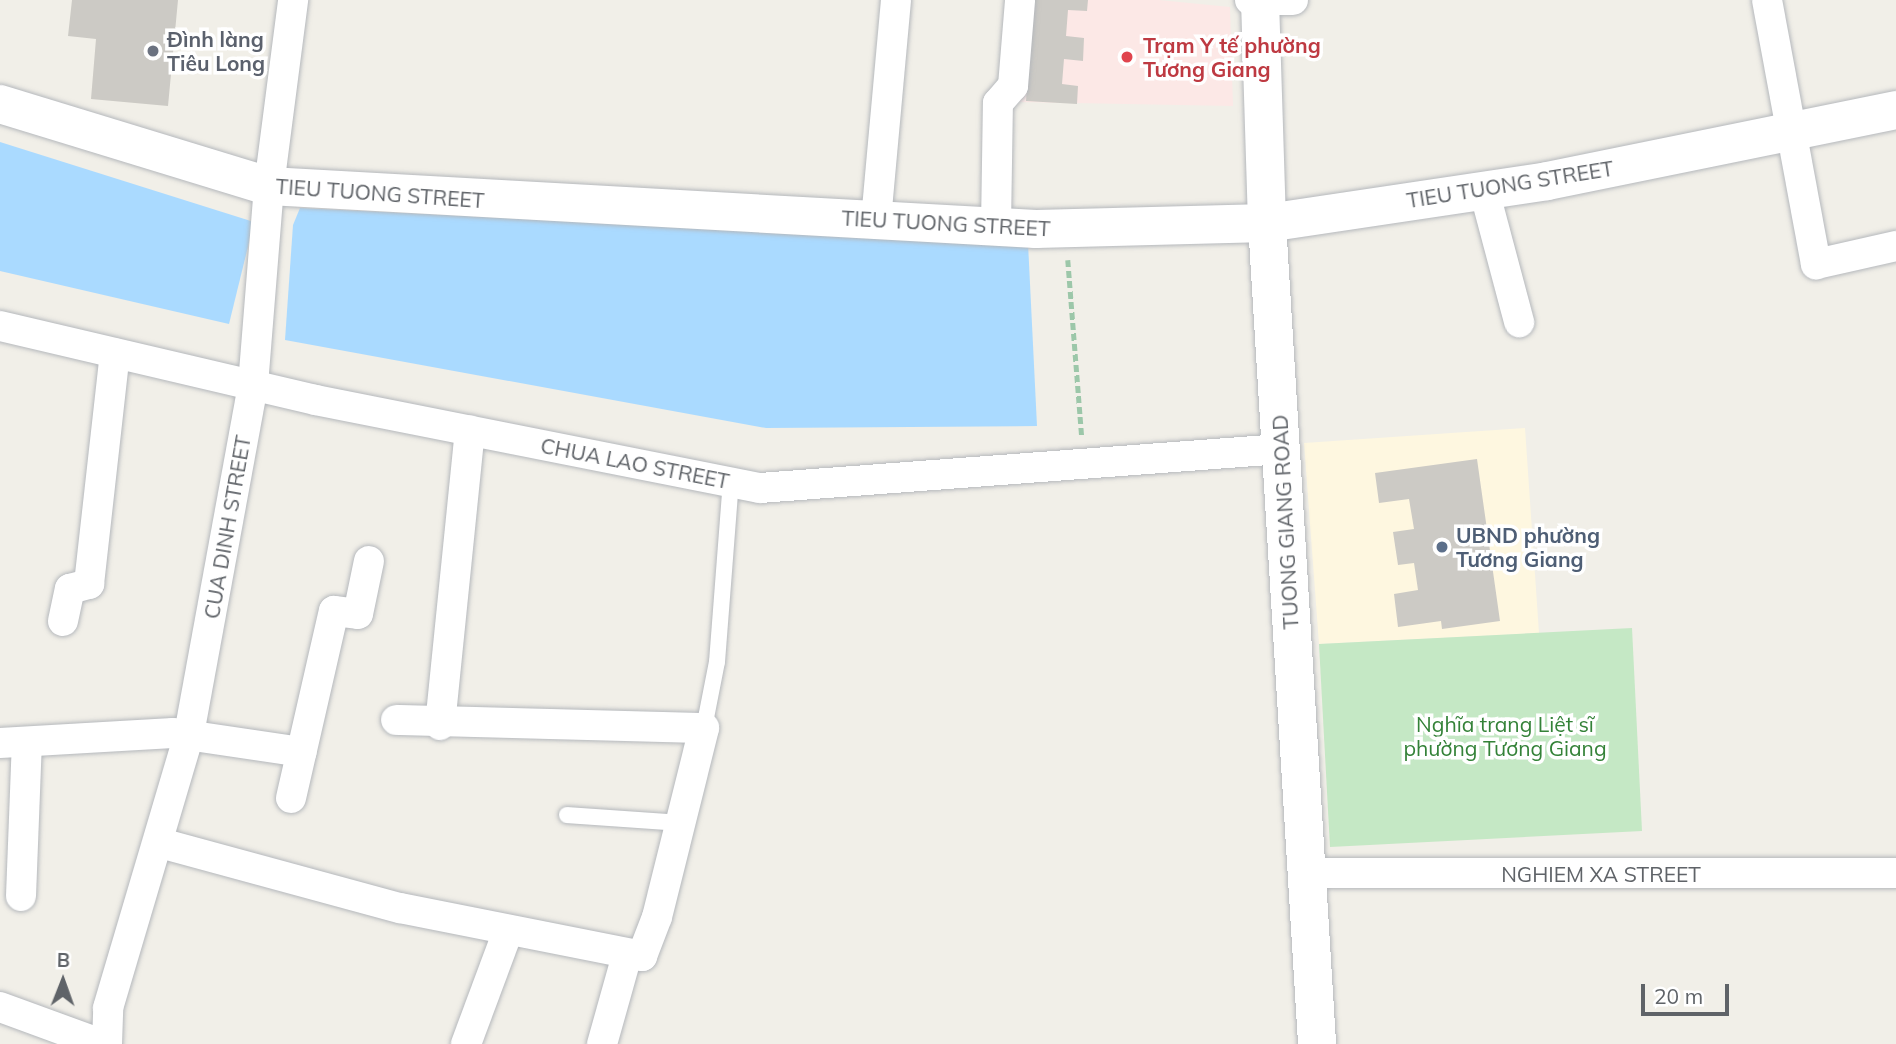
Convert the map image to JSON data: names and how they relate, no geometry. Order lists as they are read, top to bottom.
{
  "streets": {
    "street": [
      "TIEU TUONG STREET",
      "CHUA LAO STREET",
      "TUONG GIANG ROAD",
      "CUA DINH STREET",
      "NGHIEM XA STREET"
    ]
  },
  "crossings": [
    ["TIEU TUONG STREET", "TUONG GIANG ROAD"],
    ["TIEU TUONG STREET", "CUA DINH STREET"],
    ["CHUA LAO STREET", "TUONG GIANG ROAD"],
    ["CHUA LAO STREET", "CUA DINH STREET"],
    ["TUONG GIANG ROAD", "NGHIEM XA STREET"]
  ],
  "parks": ["Nghĩa trang Liệt sĩ phường Tương Giang"],
  "places": ["Đình làng Tiêu Long", "Trạm Y tế phường Tương Giang", "UBND phường Tương Giang"],
  "scale_bar": "20 m",
  "north": "top"
}
